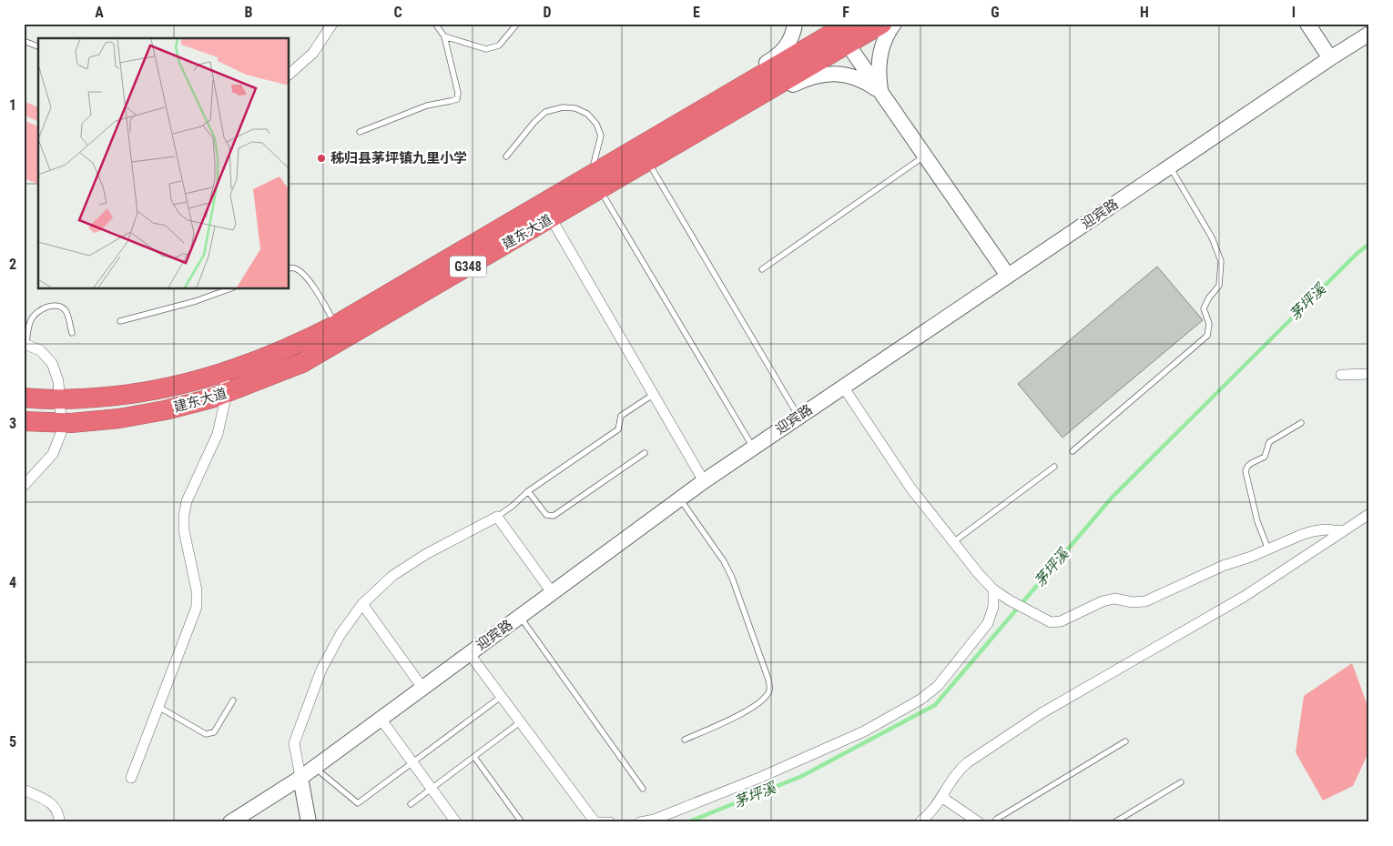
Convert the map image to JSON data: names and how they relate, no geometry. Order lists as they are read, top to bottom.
{
  "streets": {
    "highway": ["建东大道", "G348"],
    "main road": ["迎宾路"]
  },
  "water": ["茅坪溪"],
  "places": ["秭归县茅坪镇九里小学"],
  "grid": {
    "columns": [
      "A",
      "B",
      "C",
      "D",
      "E",
      "F",
      "G",
      "H",
      "I"
    ],
    "rows": [
      "1",
      "2",
      "3",
      "4",
      "5"
    ]
  }
}
